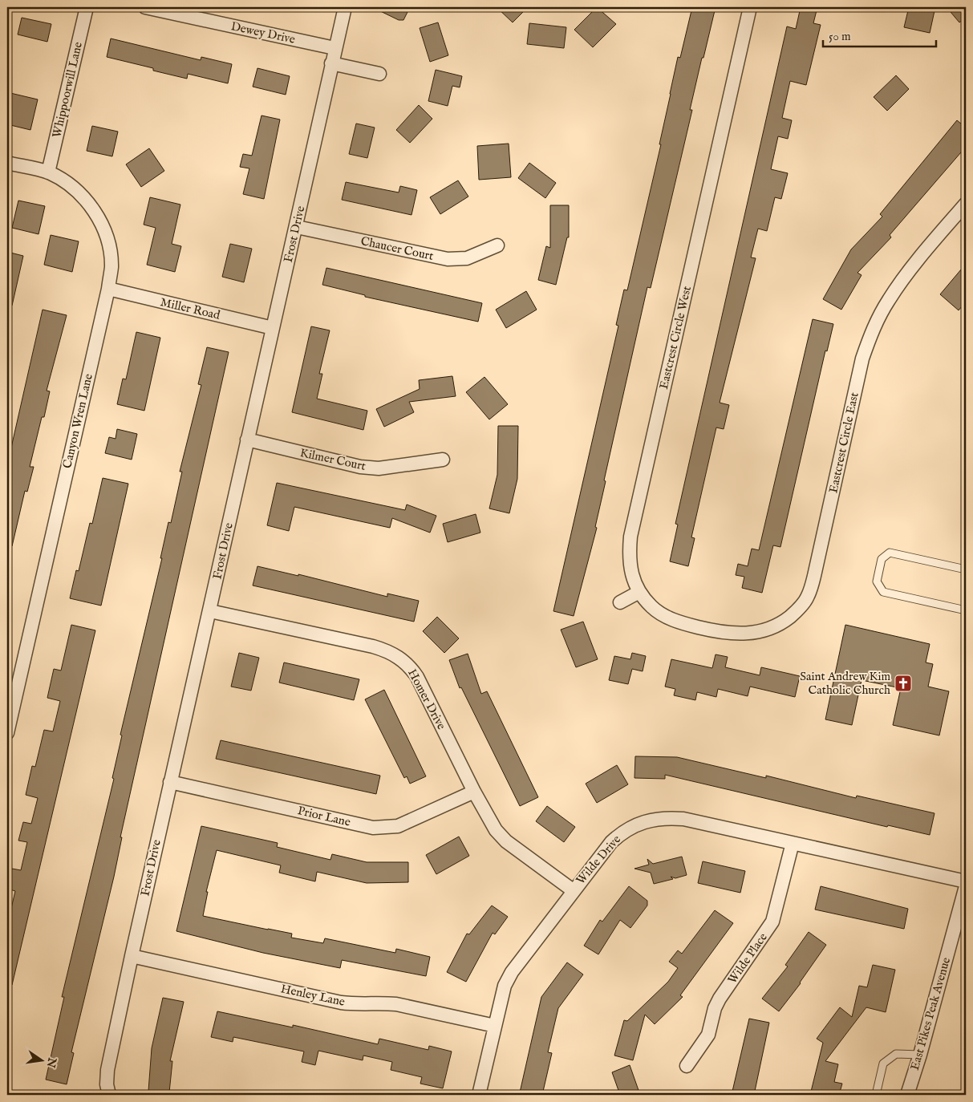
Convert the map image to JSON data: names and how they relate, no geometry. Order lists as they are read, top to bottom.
{
  "streets": {
    "street": [
      "Dewey Drive",
      "Whippoorwill Lane",
      "Frost Drive",
      "Chaucer Court",
      "Miller Road",
      "Eastcrest Circle West",
      "Canyon Wren Lane",
      "Eastcrest Circle East",
      "Kilmer Court",
      "Homer Drive",
      "Prior Lane",
      "Wilde Drive",
      "Wilde Place",
      "Henley Lane",
      "East Pikes Peak Avenue"
    ]
  },
  "crossings": [
    ["Dewey Drive", "Frost Drive"],
    ["Whippoorwill Lane", "Canyon Wren Lane"],
    ["Frost Drive", "Chaucer Court"],
    ["Frost Drive", "Miller Road"],
    ["Frost Drive", "Kilmer Court"],
    ["Frost Drive", "Homer Drive"],
    ["Frost Drive", "Prior Lane"],
    ["Frost Drive", "Henley Lane"],
    ["Miller Road", "Canyon Wren Lane"],
    ["Eastcrest Circle West", "Eastcrest Circle East"],
    ["Homer Drive", "Prior Lane"],
    ["Homer Drive", "Wilde Drive"],
    ["Wilde Drive", "Wilde Place"],
    ["Wilde Drive", "Henley Lane"]
  ],
  "places": {
    "church": ["Saint Andrew Kim Catholic Church"]
  },
  "scale_bar": "50 m",
  "north": "right"
}
